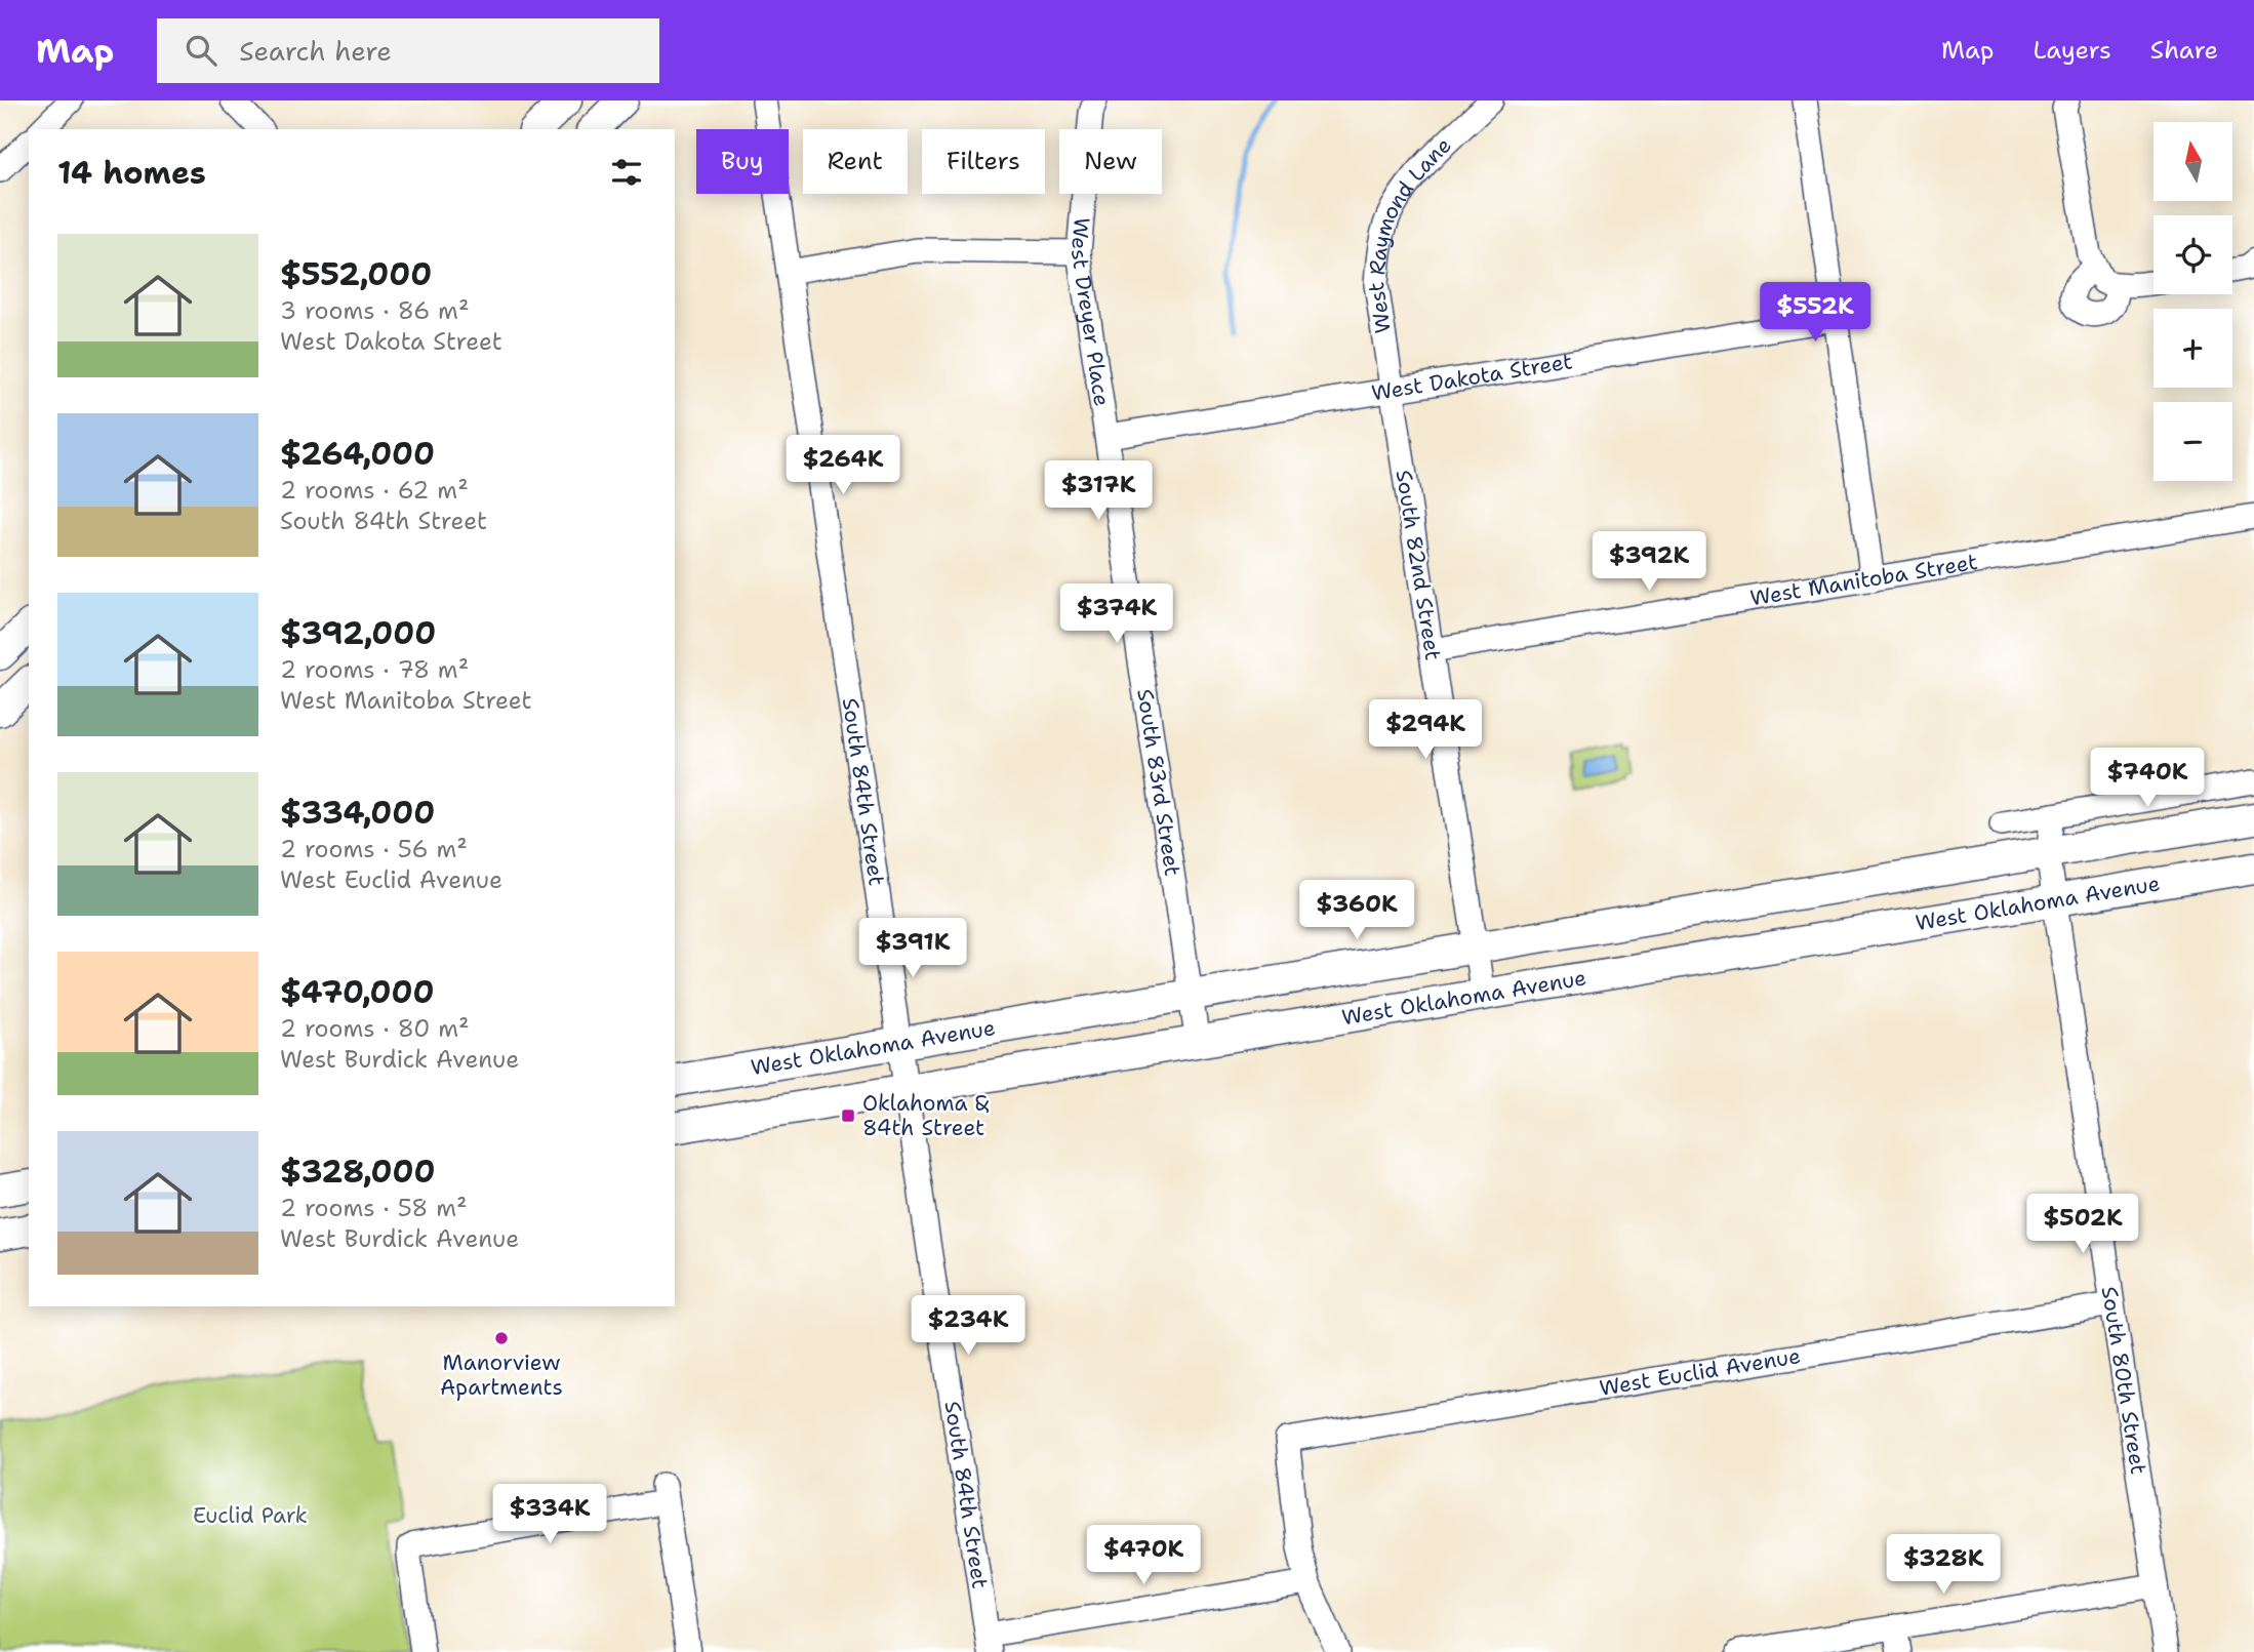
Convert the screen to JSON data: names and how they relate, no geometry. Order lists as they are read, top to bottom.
{
  "streets": {
    "main road": ["West Oklahoma Avenue"],
    "street": [
      "West Raymond Lane",
      "West Dreyer Place",
      "West Dakota Street",
      "South 82nd Street",
      "West Manitoba Street",
      "South 83rd Street",
      "South 84th Street",
      "West Euclid Avenue",
      "South 80th Street"
    ]
  },
  "crossings": [
    ["West Raymond Lane", "West Dakota Street"],
    ["West Raymond Lane", "South 82nd Street"],
    ["West Dreyer Place", "West Dakota Street"],
    ["West Dreyer Place", "South 83rd Street"],
    ["West Dakota Street", "South 82nd Street"],
    ["West Dakota Street", "South 83rd Street"],
    ["South 82nd Street", "West Manitoba Street"],
    ["South 82nd Street", "West Oklahoma Avenue"],
    ["South 83rd Street", "West Oklahoma Avenue"],
    ["South 84th Street", "West Oklahoma Avenue"],
    ["West Oklahoma Avenue", "South 80th Street"],
    ["West Euclid Avenue", "South 80th Street"]
  ],
  "parks": ["Euclid Park"],
  "places": {
    "transit": ["Oklahoma & 84th Street"],
    "other": ["Manorview Apartments"]
  },
  "north": "top",
  "page": {
    "header": "Map",
    "search": "Search here",
    "nav": ["Map", "Layers", "Share"],
    "map_buttons": ["+", "−"],
    "chip": [
      "Buy",
      "Rent",
      "Filters",
      "New"
    ],
    "heading": "14 homes",
    "list": [
      {
        "name": "$552,000",
        "note": "3 rooms · 86 m² · West Dakota Street"
      },
      {
        "name": "$264,000",
        "note": "2 rooms · 62 m² · South 84th Street"
      },
      {
        "name": "$392,000",
        "note": "2 rooms · 78 m² · West Manitoba Street"
      },
      {
        "name": "$334,000",
        "note": "2 rooms · 56 m² · West Euclid Avenue"
      },
      {
        "name": "$470,000",
        "note": "2 rooms · 80 m² · West Burdick Avenue"
      },
      {
        "name": "$328,000",
        "note": "2 rooms · 58 m² · West Burdick Avenue"
      }
    ],
    "price": [
      "$552K",
      "$264K",
      "$317K",
      "$392K",
      "$374K",
      "$294K",
      "$740K",
      "$360K",
      "$391K",
      "$502K",
      "$234K",
      "$334K",
      "$470K",
      "$328K"
    ]
  }
}
